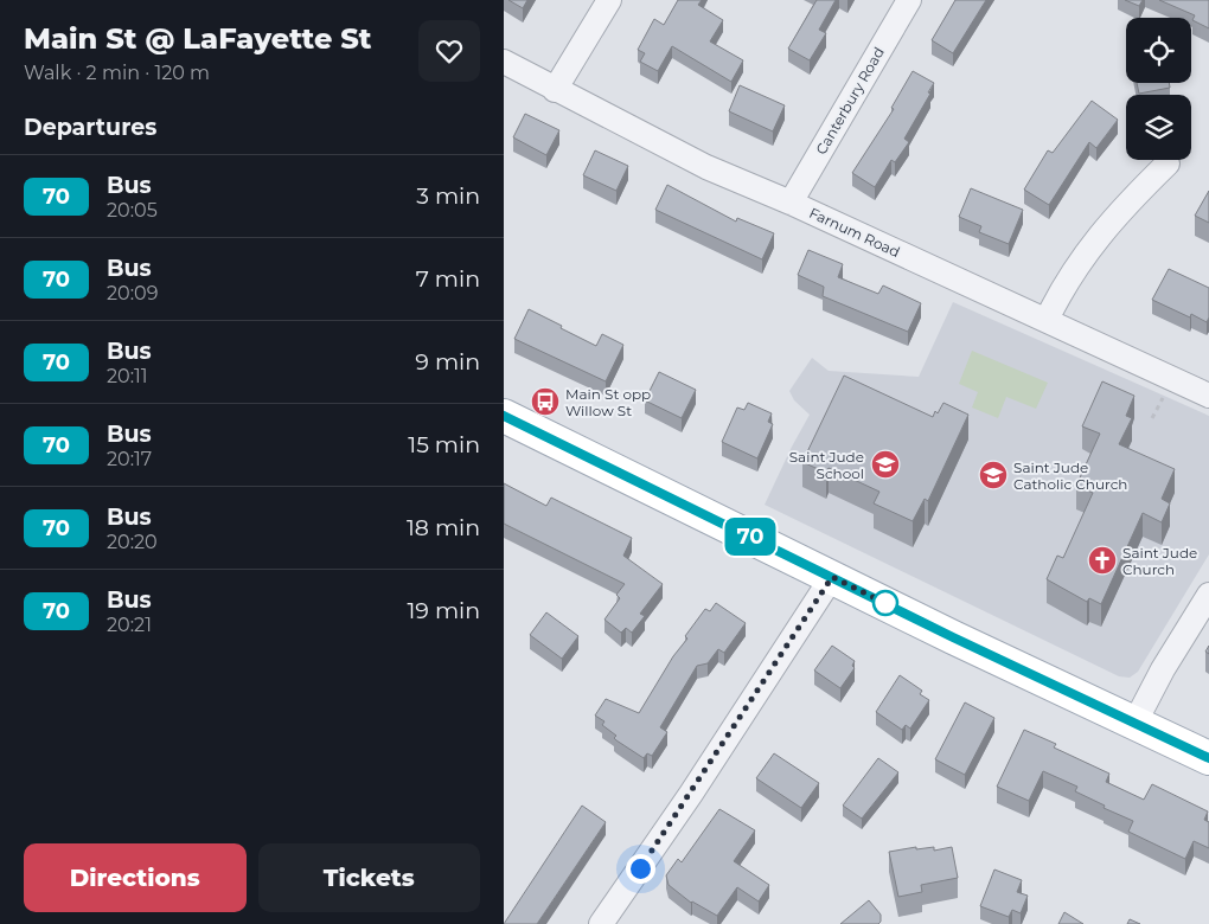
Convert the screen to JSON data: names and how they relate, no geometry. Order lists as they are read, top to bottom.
{
  "streets": {
    "street": ["Canterbury Road", "Farnum Road"]
  },
  "crossings": [
    ["Canterbury Road", "Farnum Road"]
  ],
  "places": {
    "bus stop": ["Main St opp Willow St"],
    "school or university": ["Saint Jude School", "Saint Jude Catholic Church"],
    "church": ["Saint Jude Church"]
  },
  "lines": ["bus line 70"],
  "page": {
    "heading": [
      ["Main St @ LaFayette St", "Walk · 2 min · 120 m"],
      "Departures"
    ],
    "on_map": "70",
    "list": [
      {
        "mark": "70",
        "name": "Bus",
        "note": "20:05",
        "value": "3 min"
      },
      {
        "mark": "70",
        "name": "Bus",
        "note": "20:09",
        "value": "7 min"
      },
      {
        "mark": "70",
        "name": "Bus",
        "note": "20:11",
        "value": "9 min"
      },
      {
        "mark": "70",
        "name": "Bus",
        "note": "20:17",
        "value": "15 min"
      },
      {
        "mark": "70",
        "name": "Bus",
        "note": "20:20",
        "value": "18 min"
      },
      {
        "mark": "70",
        "name": "Bus",
        "note": "20:21",
        "value": "19 min"
      }
    ],
    "buttons": ["Directions", "Tickets"]
  }
}
